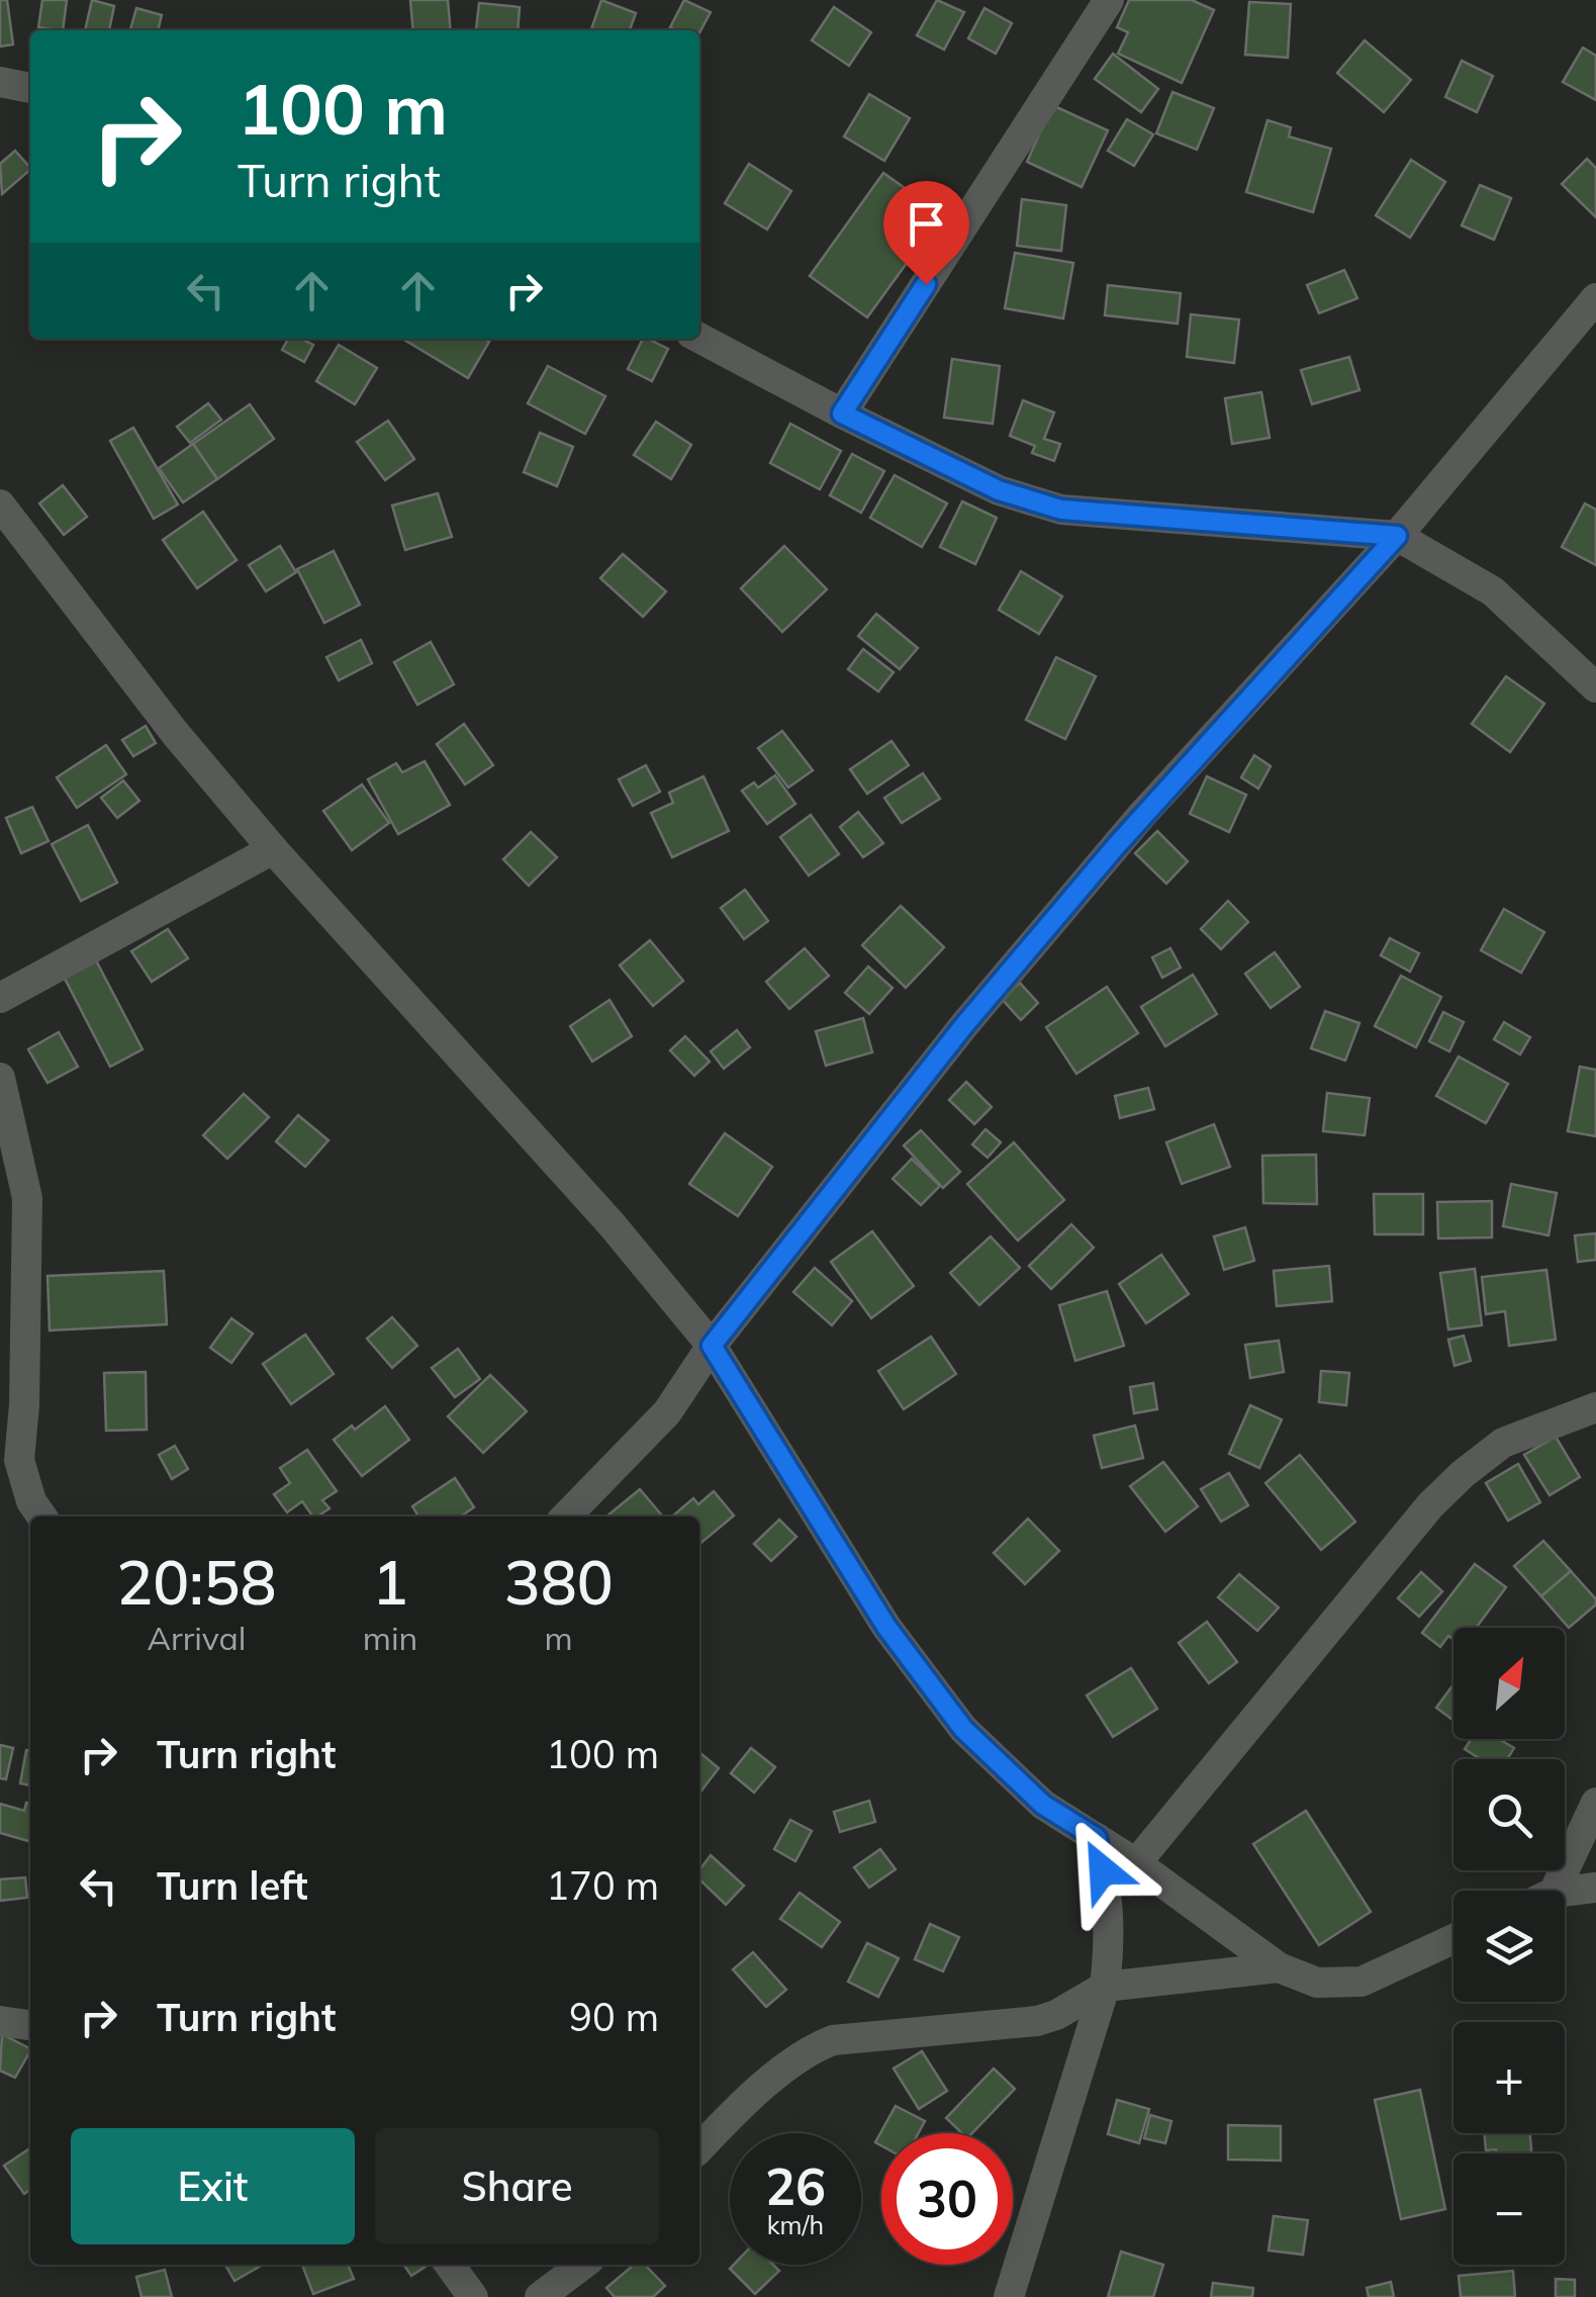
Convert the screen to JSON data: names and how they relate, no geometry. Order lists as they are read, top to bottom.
{
  "north": "top right",
  "page": {
    "turn": ["100 m", "Turn right"],
    "eta": [
      "20:58",
      "Arrival",
      "1",
      "min",
      "380",
      "m"
    ],
    "map_buttons": ["+", "−"],
    "list": [
      {
        "name": "Turn right",
        "value": "100 m"
      },
      {
        "name": "Turn left",
        "value": "170 m"
      },
      {
        "name": "Turn right",
        "value": "90 m"
      }
    ],
    "buttons": ["Exit", "Share"],
    "speed": "26 km/h",
    "limit": "30"
  }
}
